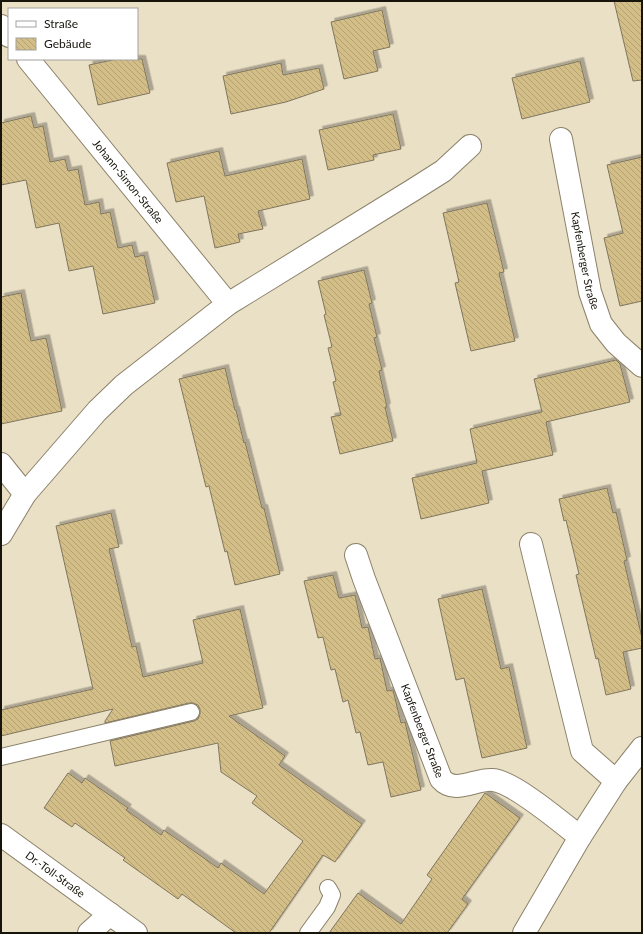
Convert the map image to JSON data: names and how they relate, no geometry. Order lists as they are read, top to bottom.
{
  "streets": {
    "street": ["Johann-Simon-Straße", "Kapfenberger Straße", "Dr.-Toll-Straße"]
  },
  "legend": ["Straße", "Gebäude"]
}
